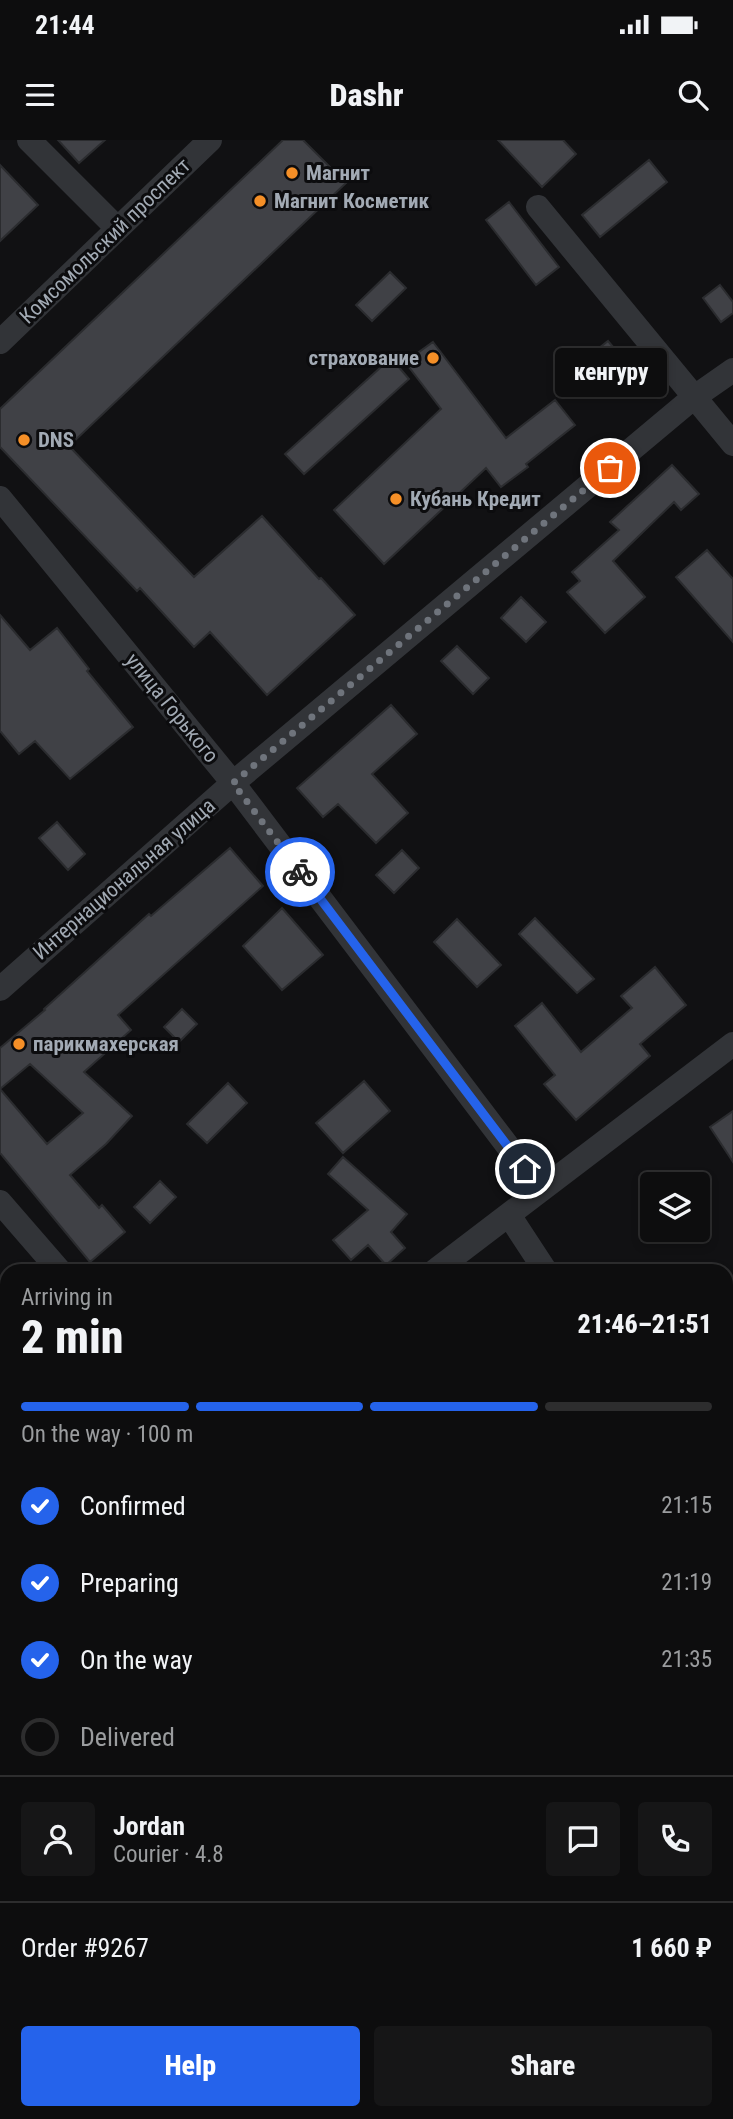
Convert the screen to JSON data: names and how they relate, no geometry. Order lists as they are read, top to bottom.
{
  "streets": {
    "street": ["Комсомольский проспект", "улица Горького", "Интернациональная улица"]
  },
  "crossings": [
    ["улица Горького", "Интернациональная улица"]
  ],
  "places": [
    "Магнит",
    "Магнит Косметик",
    "страхование",
    "DNS",
    "кенгуру",
    "Кубань Кредит",
    "парикмахерская"
  ],
  "page": {
    "status": "21:44",
    "header": "Dashr",
    "bubble": "кенгуру",
    "heading": ["2 min", "Arriving in", "21:46–21:51"],
    "panel": [
      "Jordan",
      "Courier · 4.8",
      "Order #9267",
      "1 660 ₽"
    ],
    "bar": "On the way · 100 m",
    "list": [
      ["Confirmed", "21:15"],
      ["Preparing", "21:19"],
      ["On the way", "21:35"],
      "Delivered"
    ],
    "buttons": ["Help", "Share"]
  }
}
